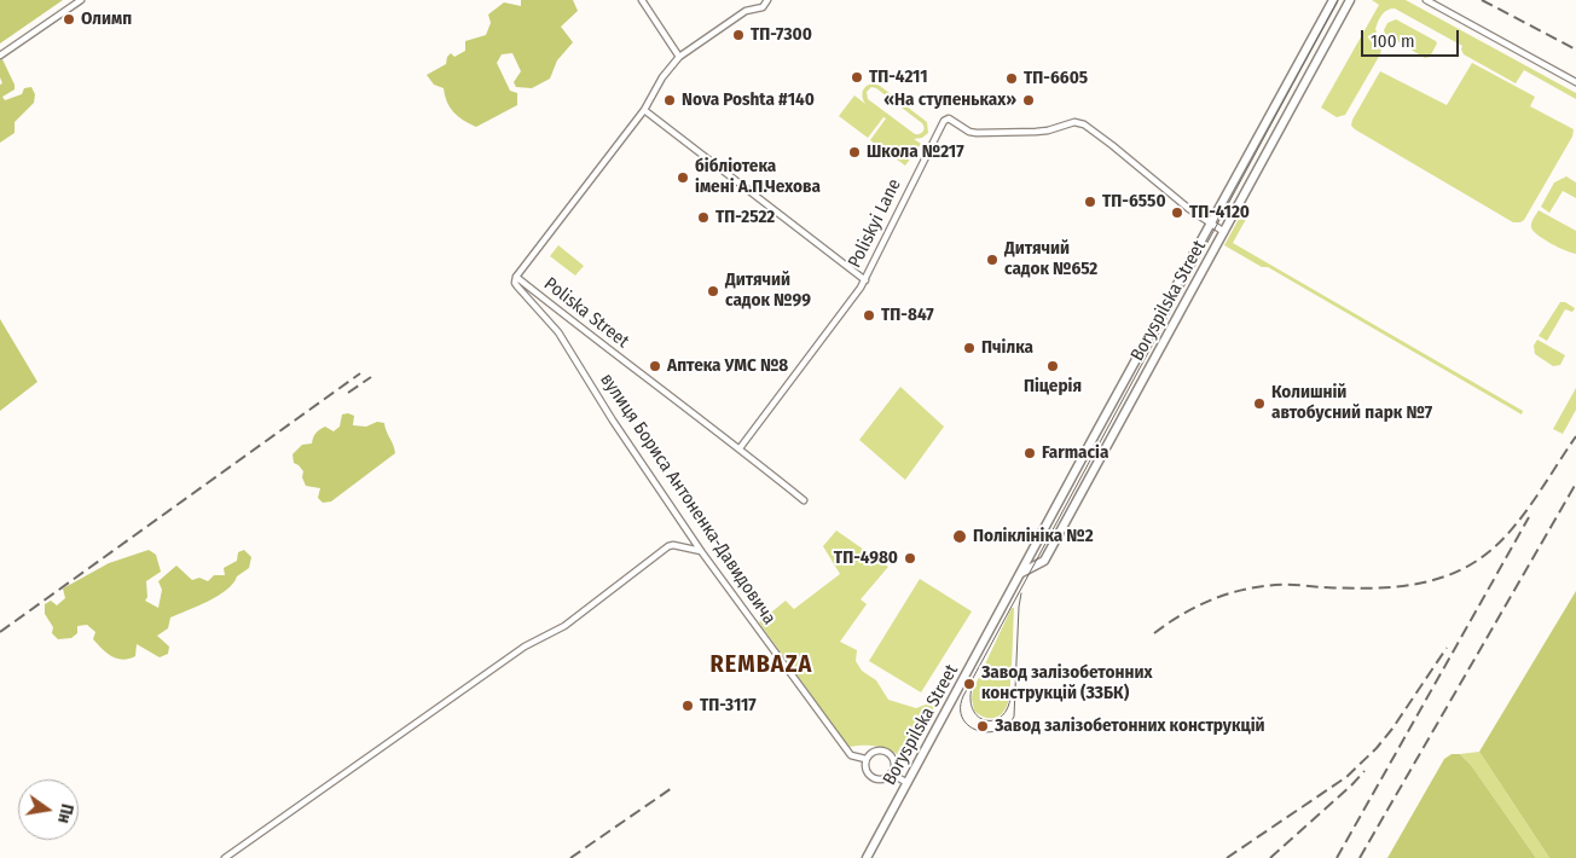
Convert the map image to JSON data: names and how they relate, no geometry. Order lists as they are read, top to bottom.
{
  "streets": {
    "main road": ["Boryspilska Street"],
    "street": ["Poliskyi Lane", "Poliska Street", "вулиця Бориса Антоненка-Давидовича"]
  },
  "crossings": [
    ["Poliskyi Lane", "Boryspilska Street"],
    ["Poliskyi Lane", "Poliska Street"],
    ["Poliska Street", "вулиця Бориса Антоненка-Давидовича"]
  ],
  "districts": ["REMBAZA"],
  "places": [
    "Олимп",
    "ТП-7300",
    "ТП-4211",
    "ТП-6605",
    "Nova Poshta #140",
    "«На ступеньках»",
    "Школа №217",
    "бібліотека імені А.П.Чехова",
    "ТП-6550",
    "ТП-4120",
    "ТП-2522",
    "Дитячий садок №652",
    "Дитячий садок №99",
    "ТП-847",
    "Пчілка",
    "Аптека УМС №8",
    "Піцерія",
    "Колишній автобусний парк №7",
    "Farmacia",
    "Поліклініка №2",
    "ТП-4980",
    "Завод залізобетонних конструкцій (ЗЗБК)",
    "ТП-3117",
    "Завод залізобетонних конструкцій"
  ],
  "scale_bar": "100 m",
  "north": "right"
}
